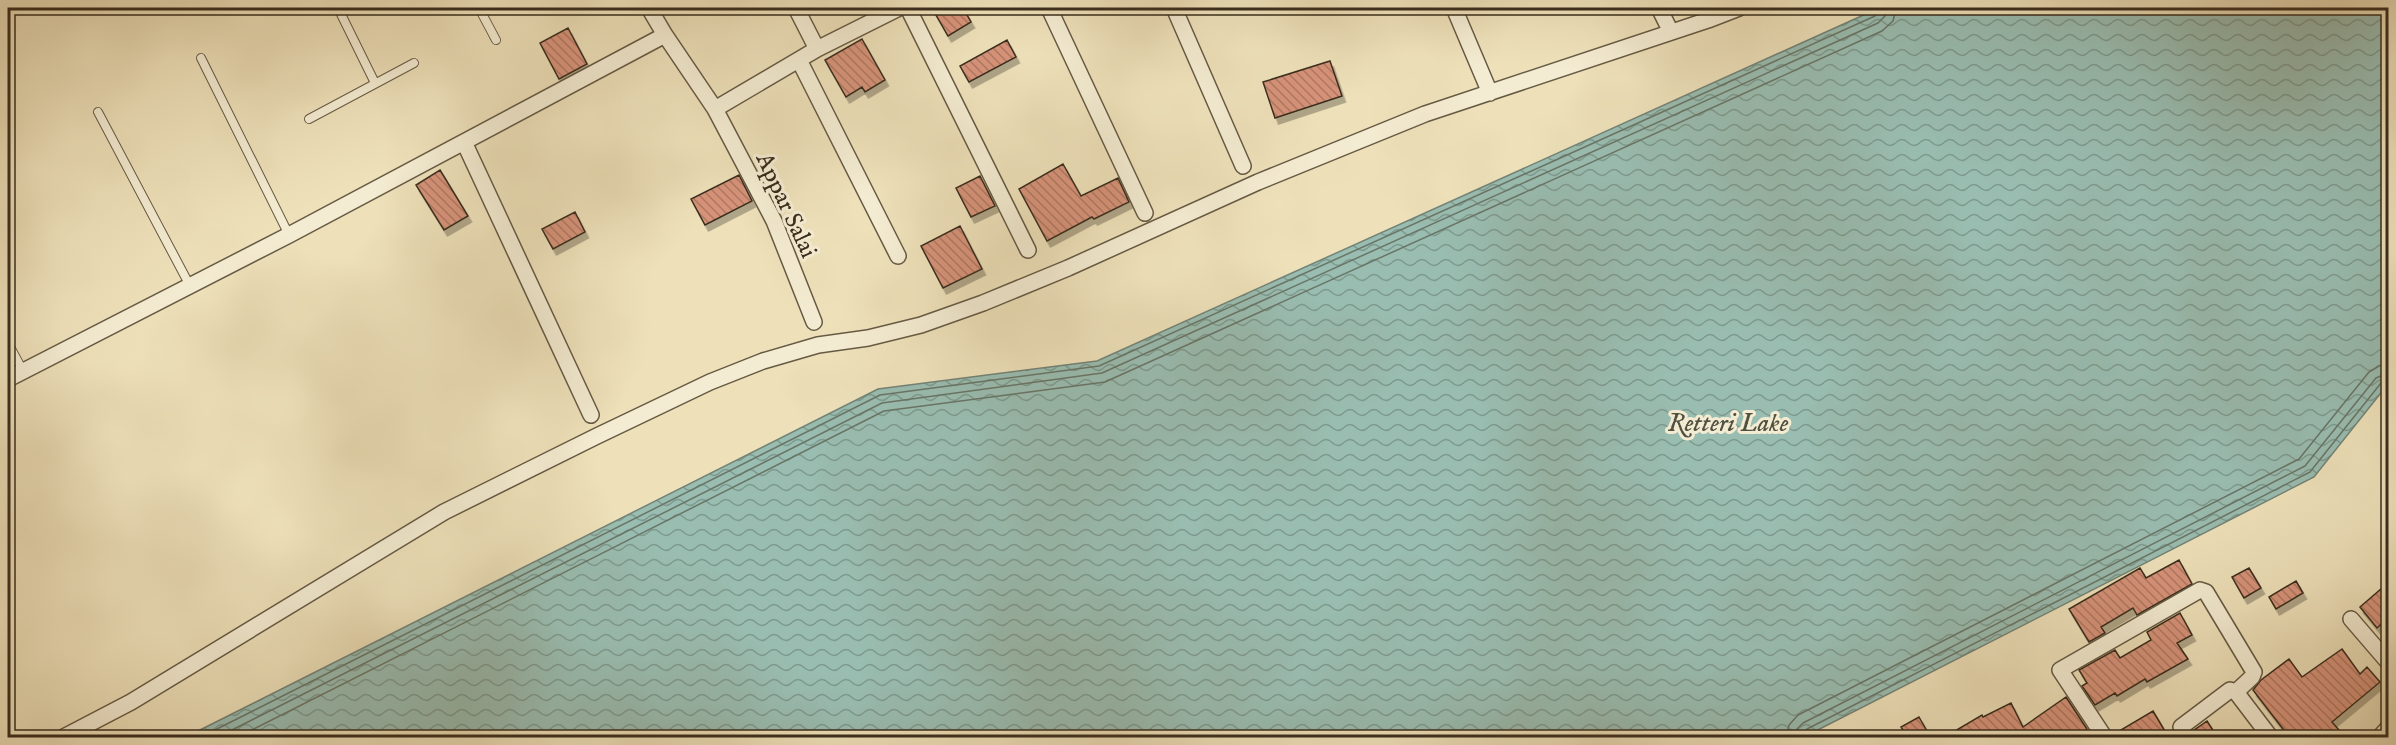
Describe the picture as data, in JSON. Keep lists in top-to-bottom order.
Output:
{
  "streets": {
    "street": ["Appar Salai"]
  },
  "water": ["Retteri Lake"]
}
